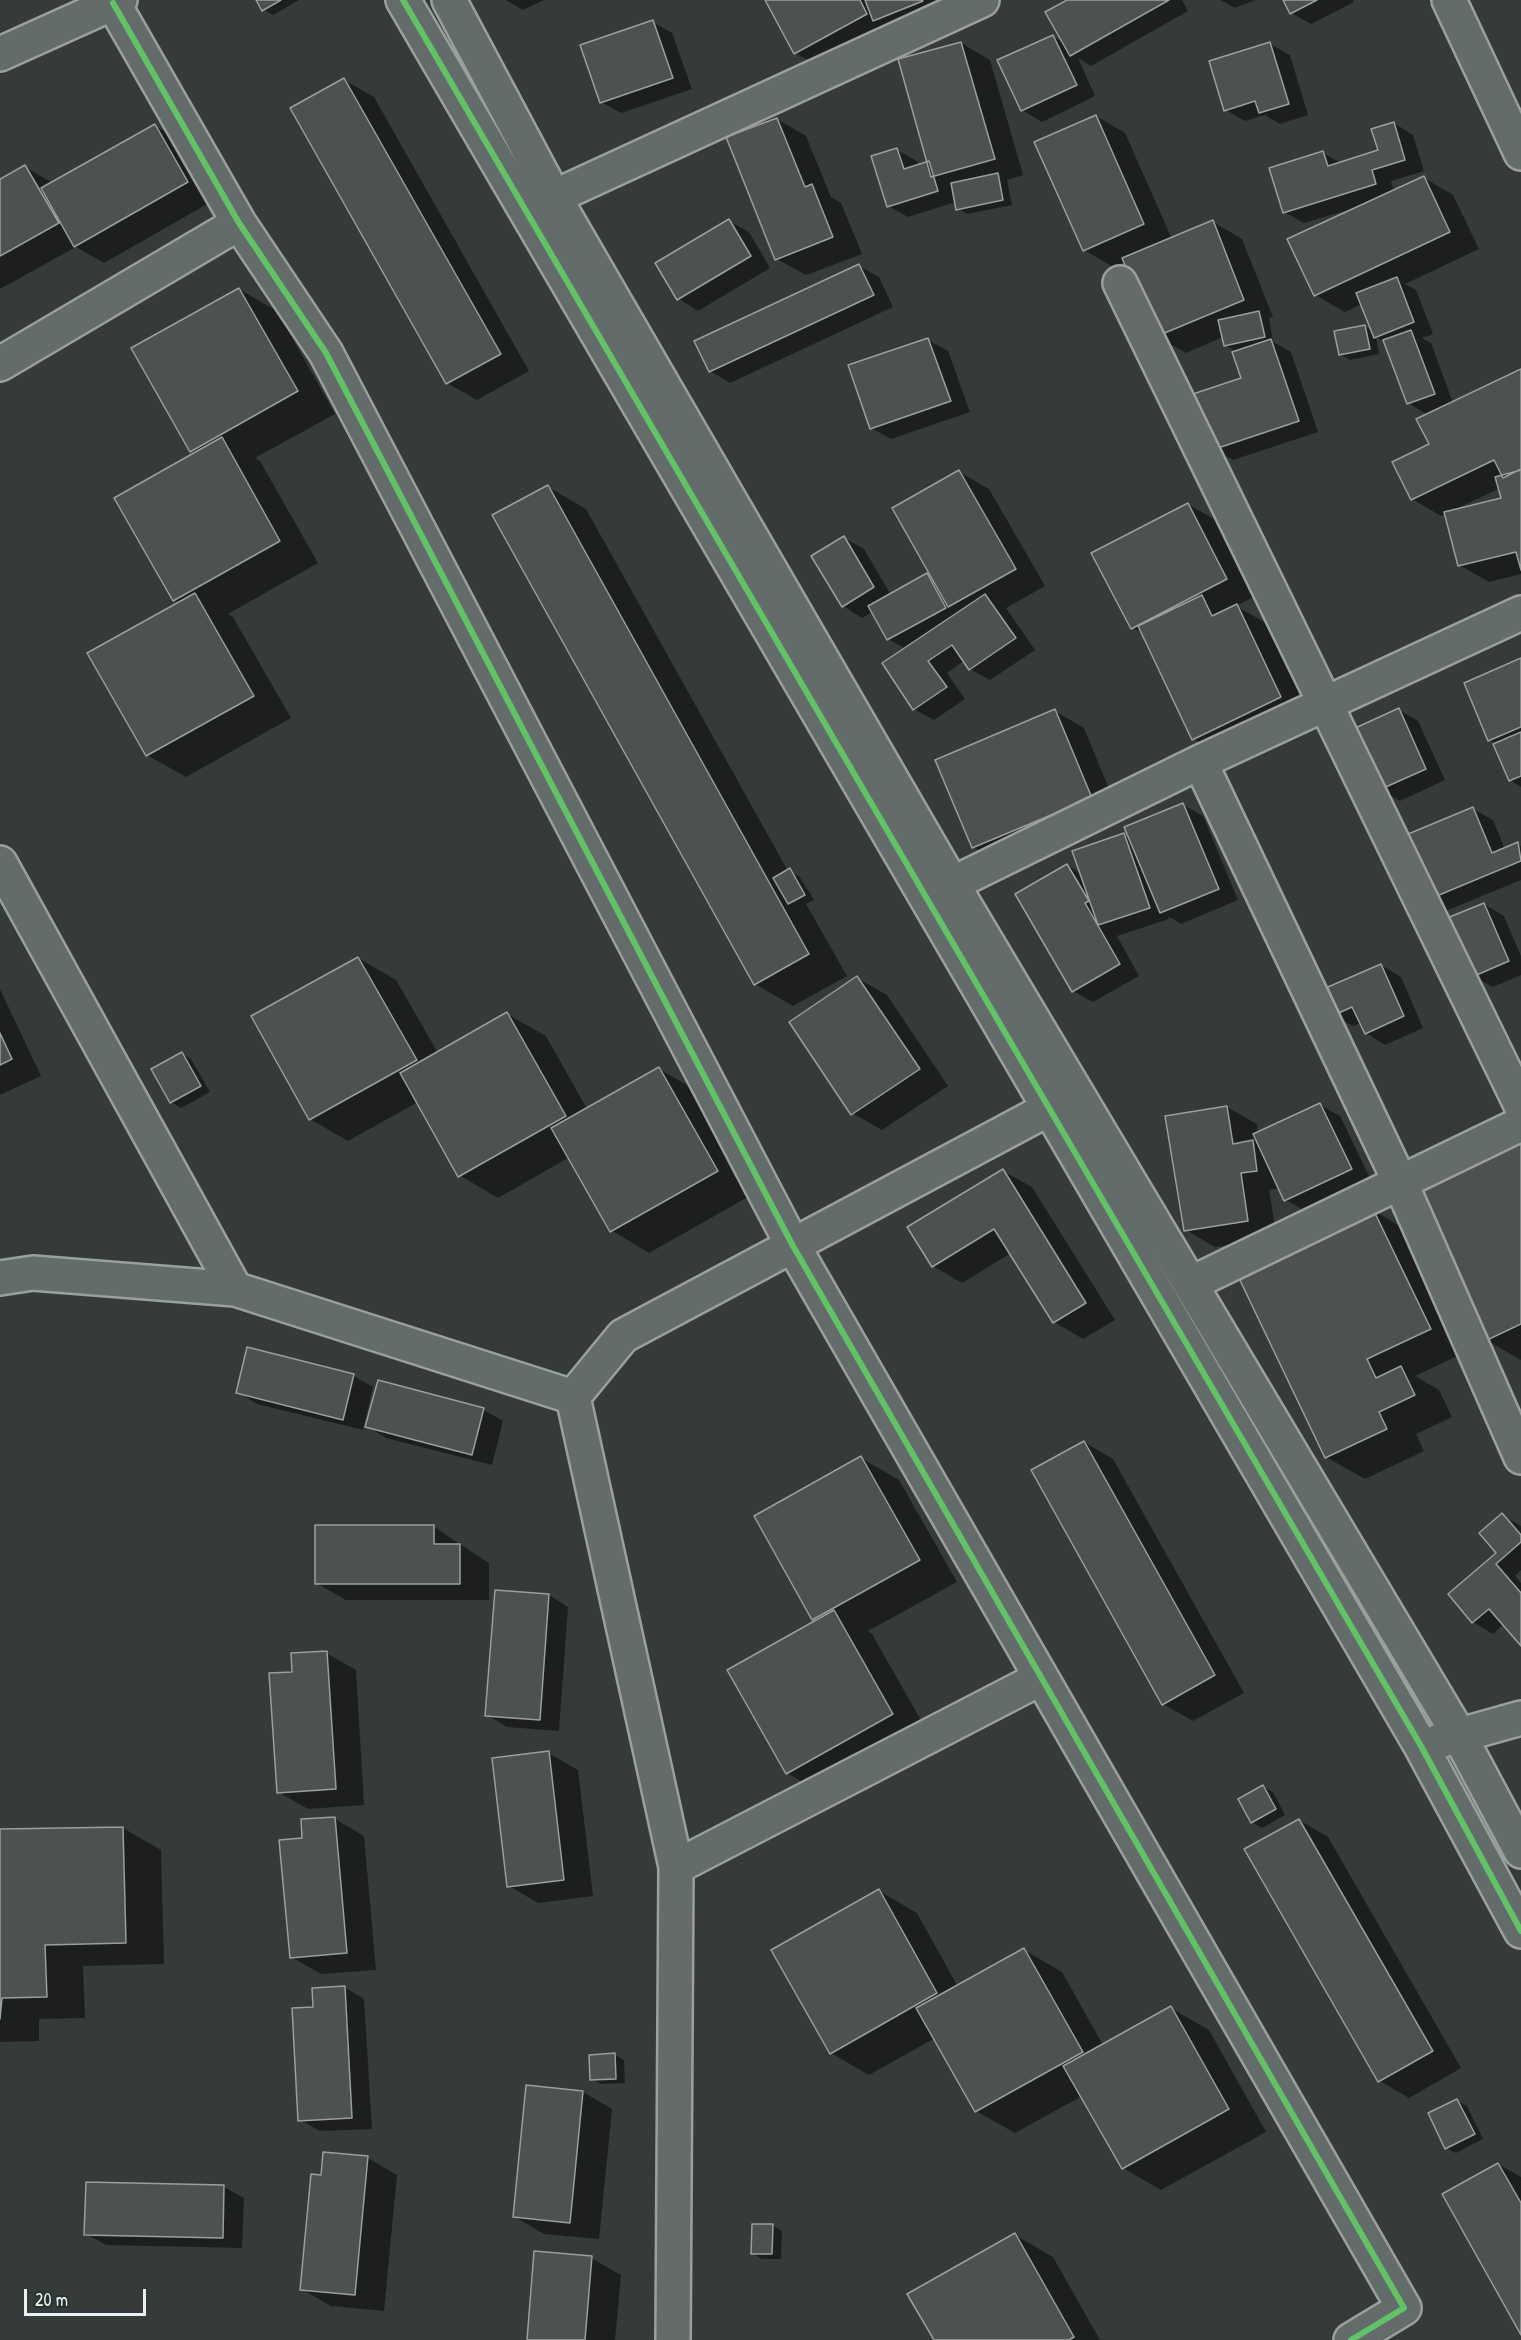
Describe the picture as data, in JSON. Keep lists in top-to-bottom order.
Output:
{
  "scale_bar": "20 m"
}
